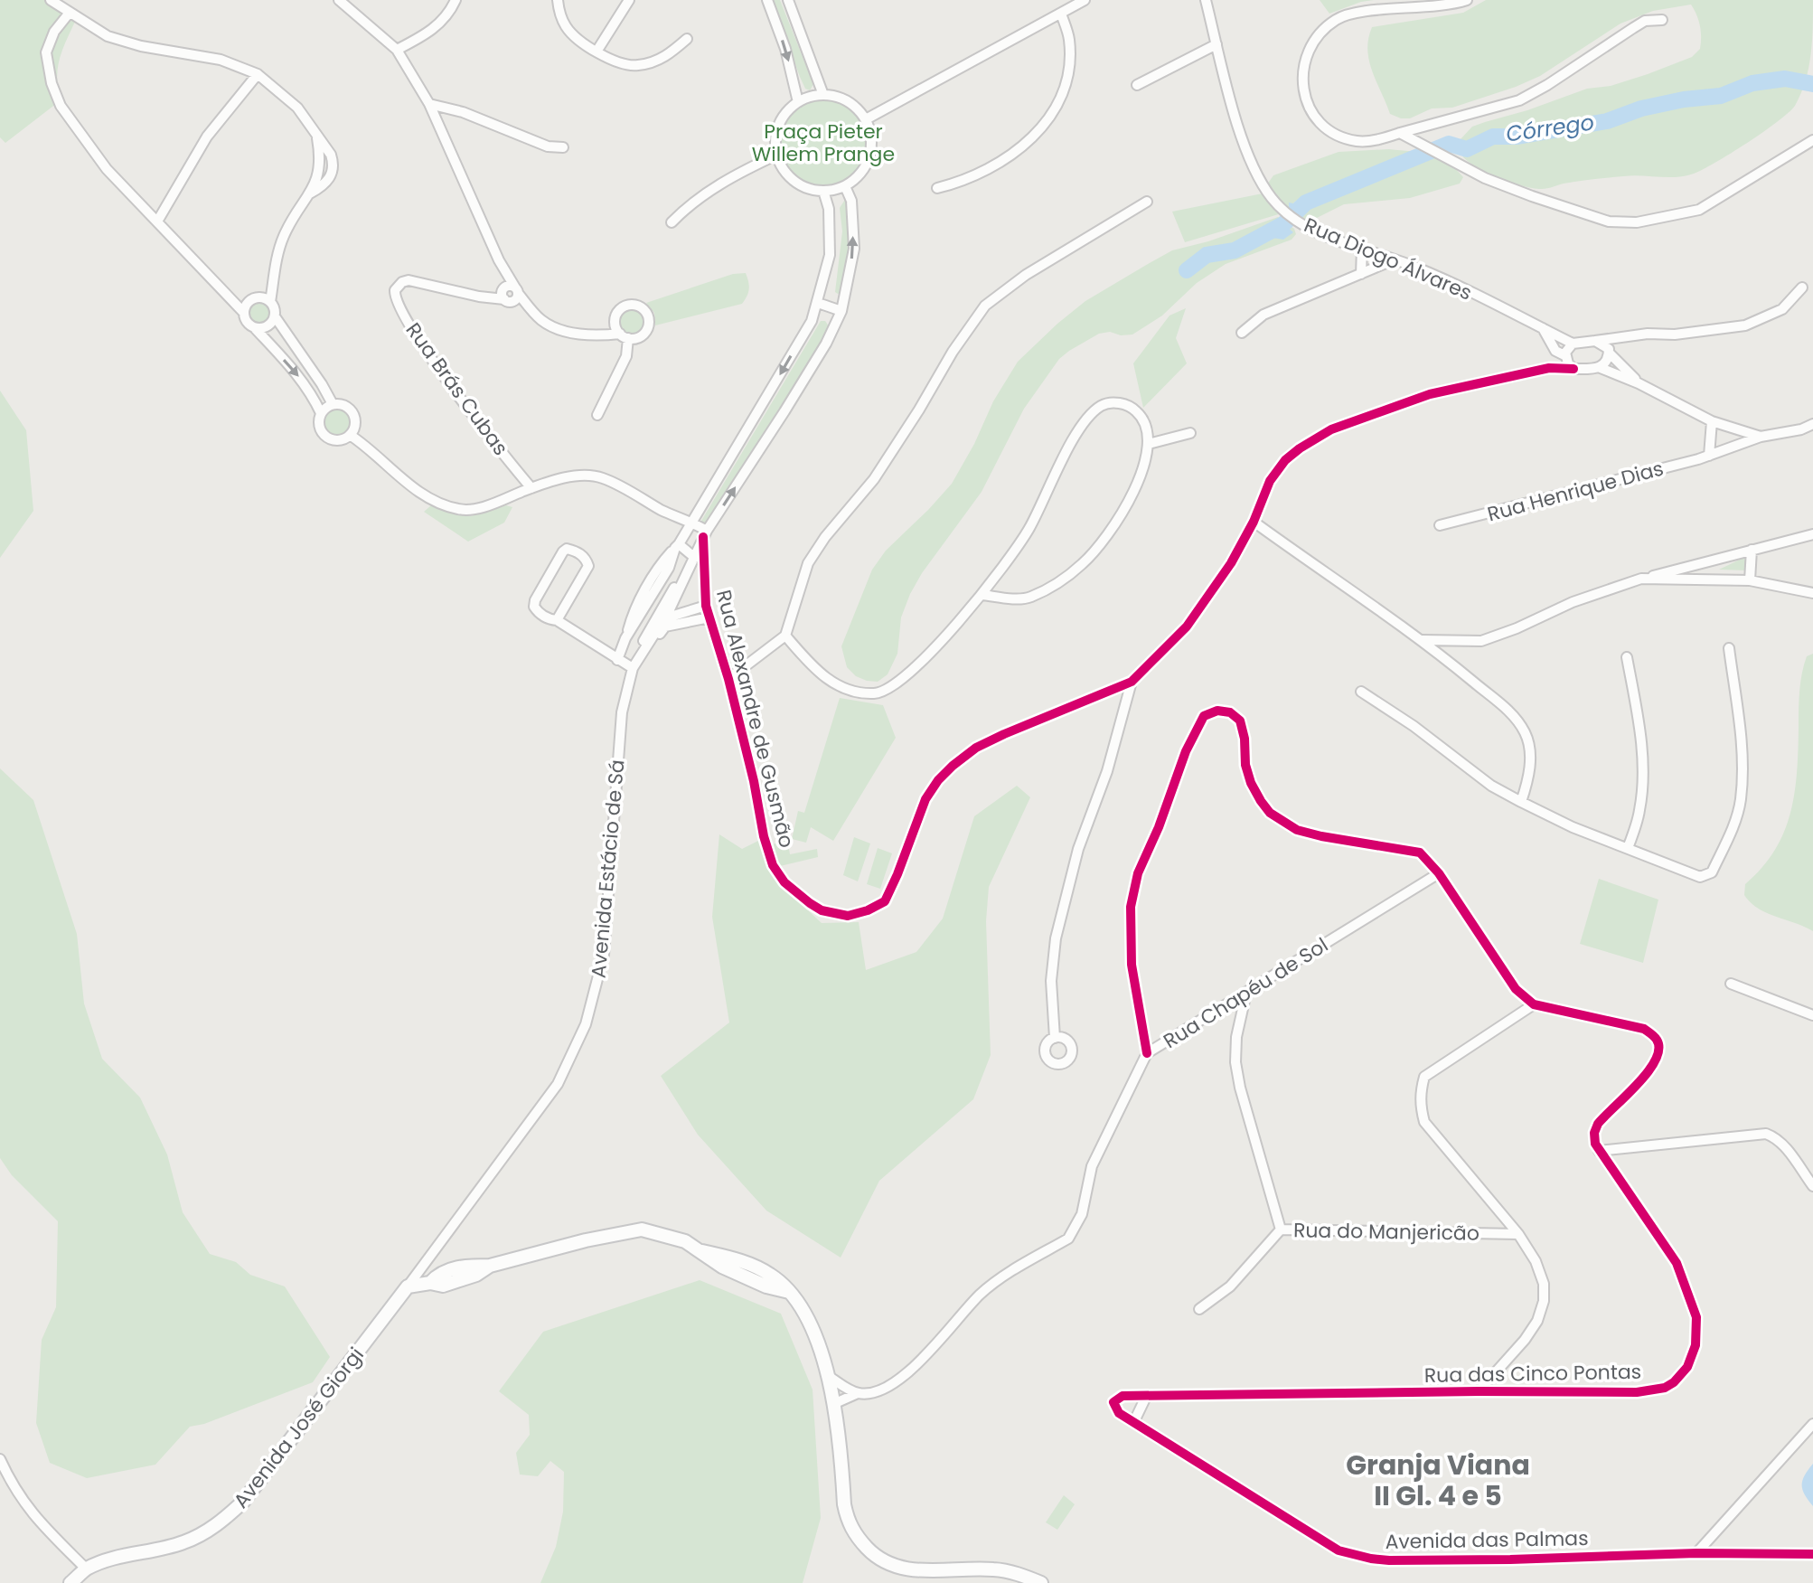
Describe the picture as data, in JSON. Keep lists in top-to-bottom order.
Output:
{
  "streets": {
    "street": [
      "Rua Diogo Álvares",
      "Rua Brás Cubas",
      "Rua Henrique Dias",
      "Rua Alexandre de Gusmão",
      "Avenida Estácio de Sá",
      "Rua Chapéu de Sol",
      "Rua do Manjericão",
      "Rua das Cinco Pontas",
      "Avenida José Giorgi",
      "Avenida das Palmas"
    ]
  },
  "crossings": [
    ["Rua Diogo Álvares", "Rua Alexandre de Gusmão"],
    ["Rua Alexandre de Gusmão", "Avenida Estácio de Sá"],
    ["Avenida Estácio de Sá", "Avenida José Giorgi"],
    ["Rua Chapéu de Sol", "Rua do Manjericão"],
    ["Rua das Cinco Pontas", "Avenida das Palmas"]
  ],
  "districts": ["Granja Viana II Gl. 4 e 5"],
  "water": ["Córrego"],
  "parks": ["Praça Pieter Willem Prange"]
}
